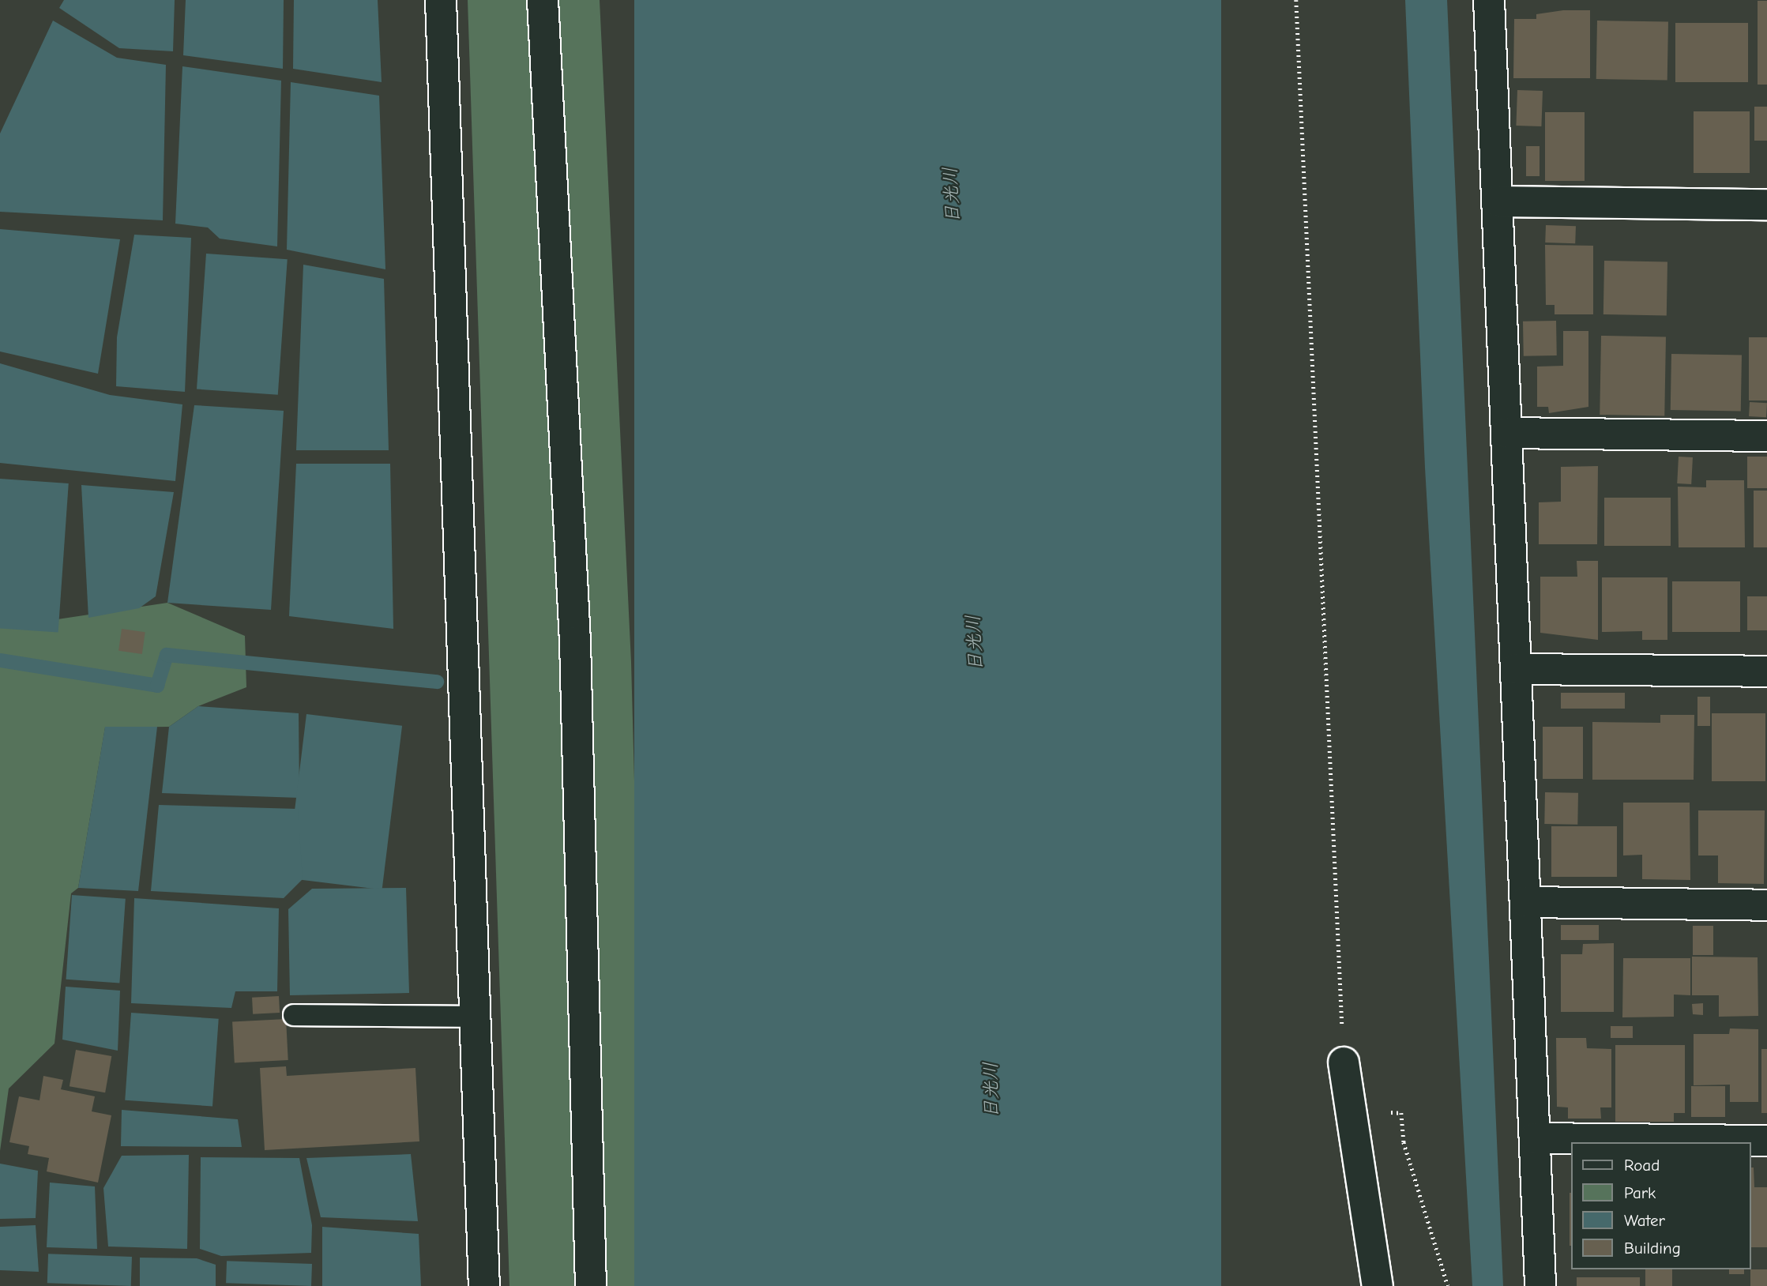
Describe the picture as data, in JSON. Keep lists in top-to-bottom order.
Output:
{
  "water": ["日光川"],
  "legend": [
    "Road",
    "Park",
    "Water",
    "Building"
  ]
}
